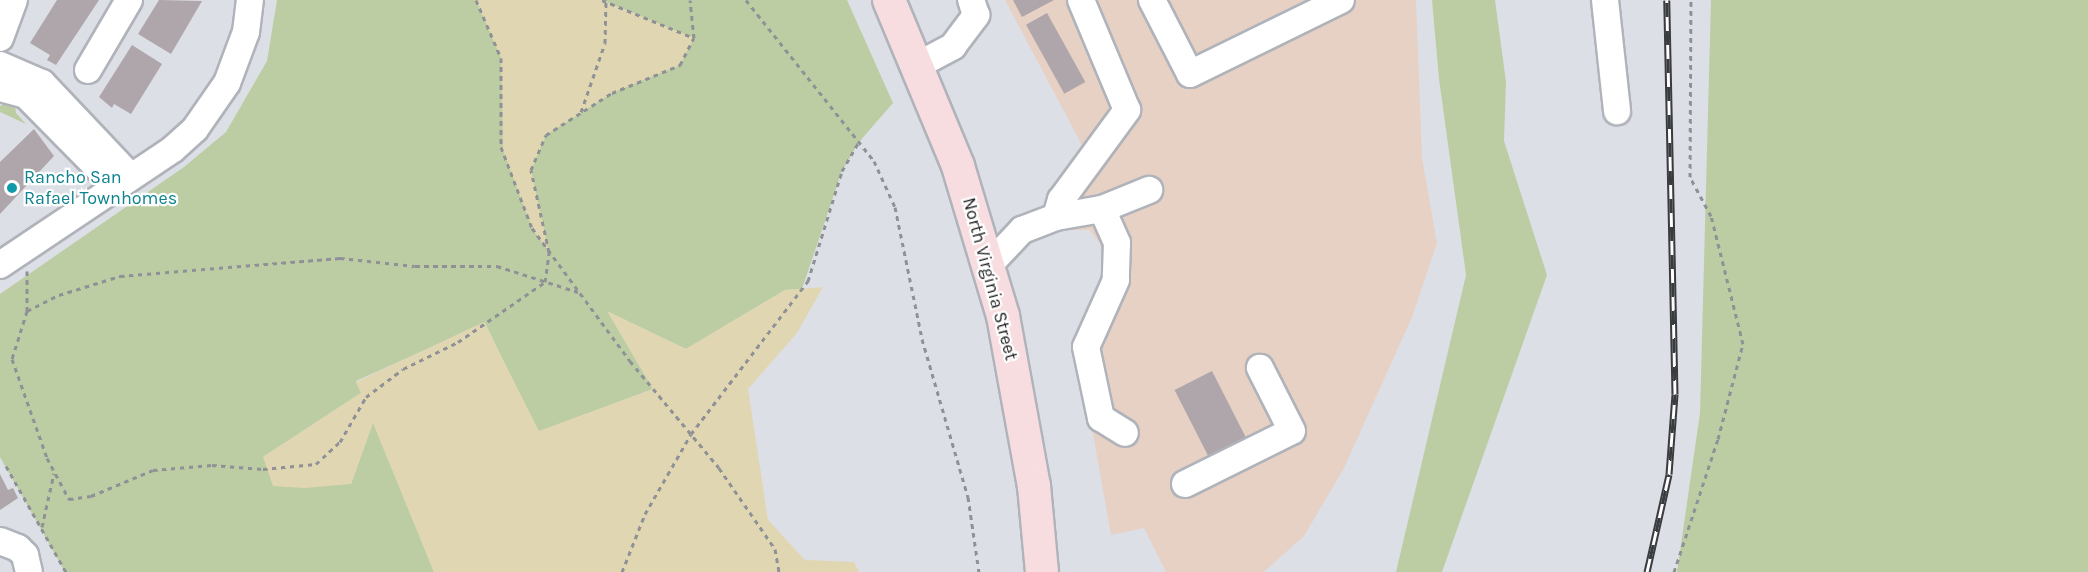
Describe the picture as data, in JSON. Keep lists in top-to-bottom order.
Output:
{
  "streets": {
    "main road": ["North Virginia Street"]
  },
  "places": ["Rancho San Rafael Townhomes"]
}
